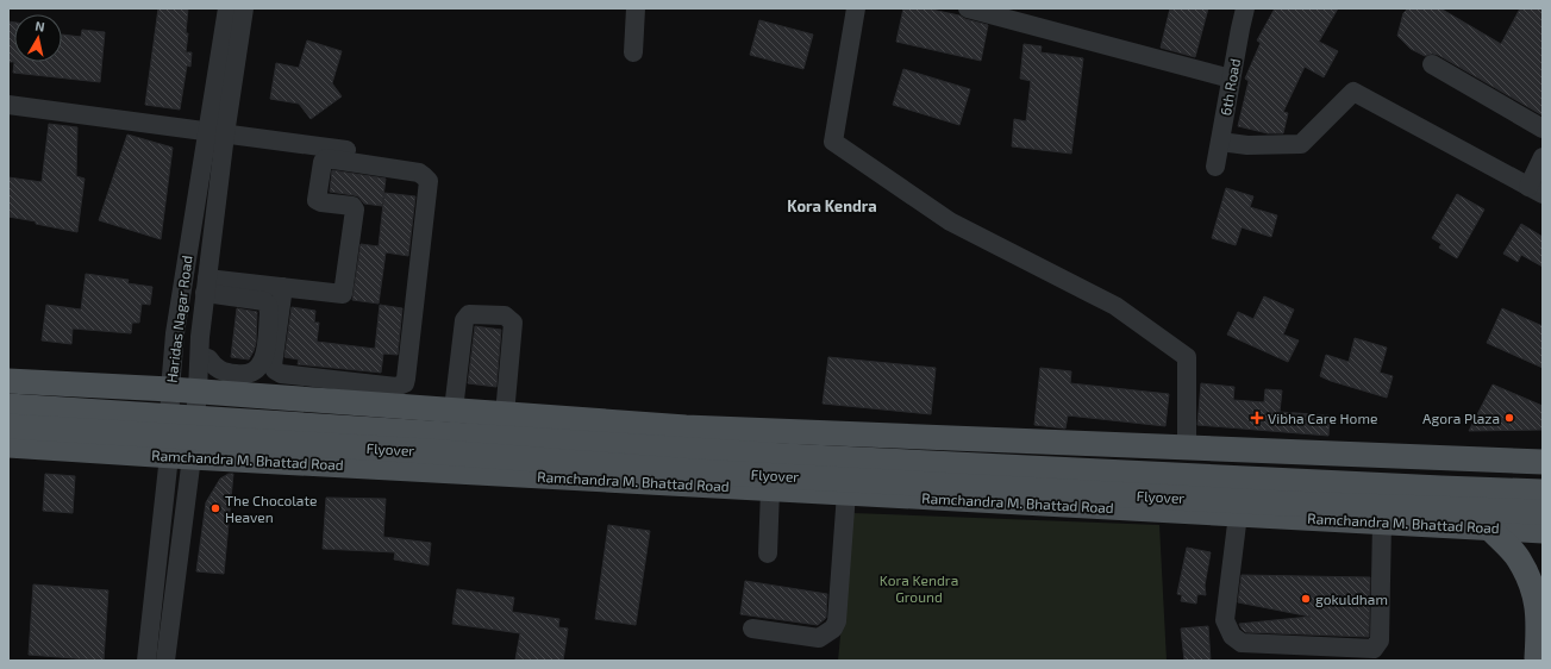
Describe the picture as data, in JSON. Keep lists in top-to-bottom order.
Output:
{
  "streets": {
    "main road": ["Flyover", "Ramchandra M. Bhattad Road"],
    "street": ["6th Road", "Haridas Nagar Road"]
  },
  "crossings": [
    ["Haridas Nagar Road", "Ramchandra M. Bhattad Road"]
  ],
  "districts": ["Kora Kendra"],
  "parks": ["Kora Kendra Ground"],
  "places": {
    "health": ["Vibha Care Home"],
    "other": ["Agora Plaza", "The Chocolate Heaven", "gokuldham"]
  },
  "north": "top"
}
